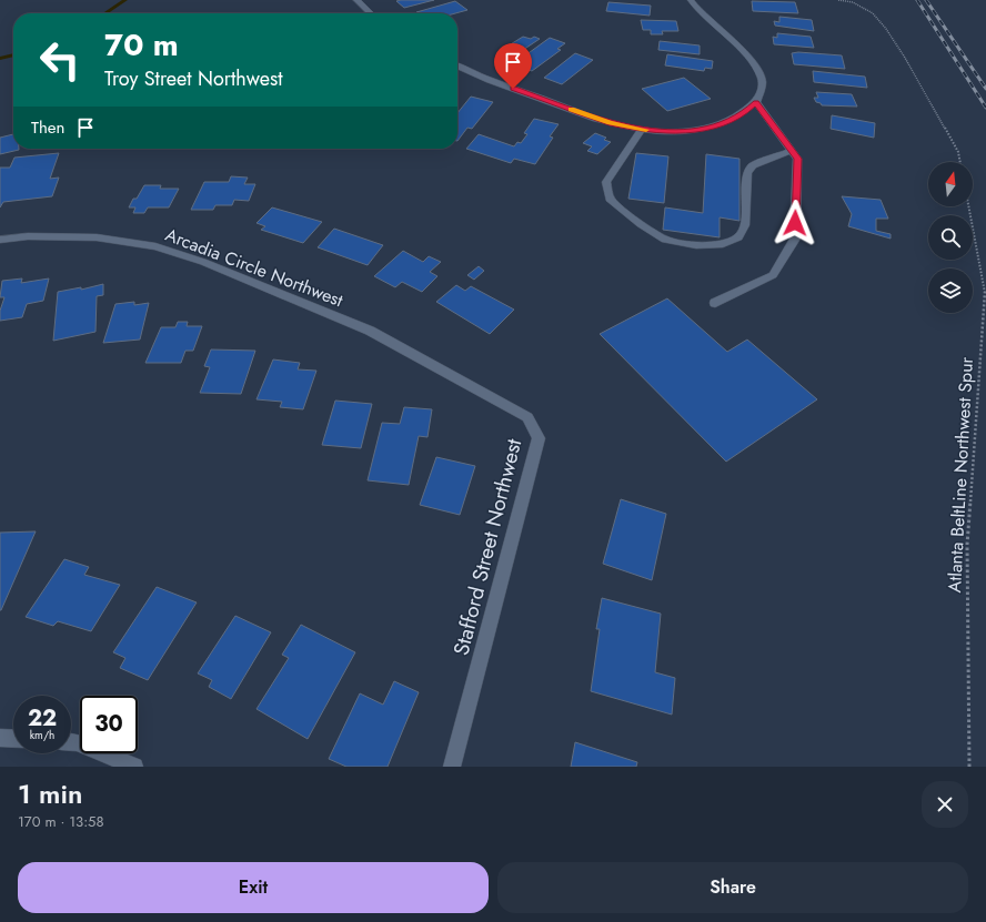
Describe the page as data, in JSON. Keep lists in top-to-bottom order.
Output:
{
  "streets": {
    "street": ["Arcadia Circle Northwest", "Stafford Street Northwest"],
    "path": ["Atlanta BeltLine Northwest Spur"]
  },
  "crossings": [
    ["Arcadia Circle Northwest", "Stafford Street Northwest"]
  ],
  "north": "top",
  "page": {
    "turn": ["70 m", "Troy Street Northwest"],
    "then": "Then",
    "speed": "22 km/h",
    "limit": "30",
    "heading": ["1 min", "170 m · 13:58"],
    "buttons": ["Exit", "Share"]
  }
}
